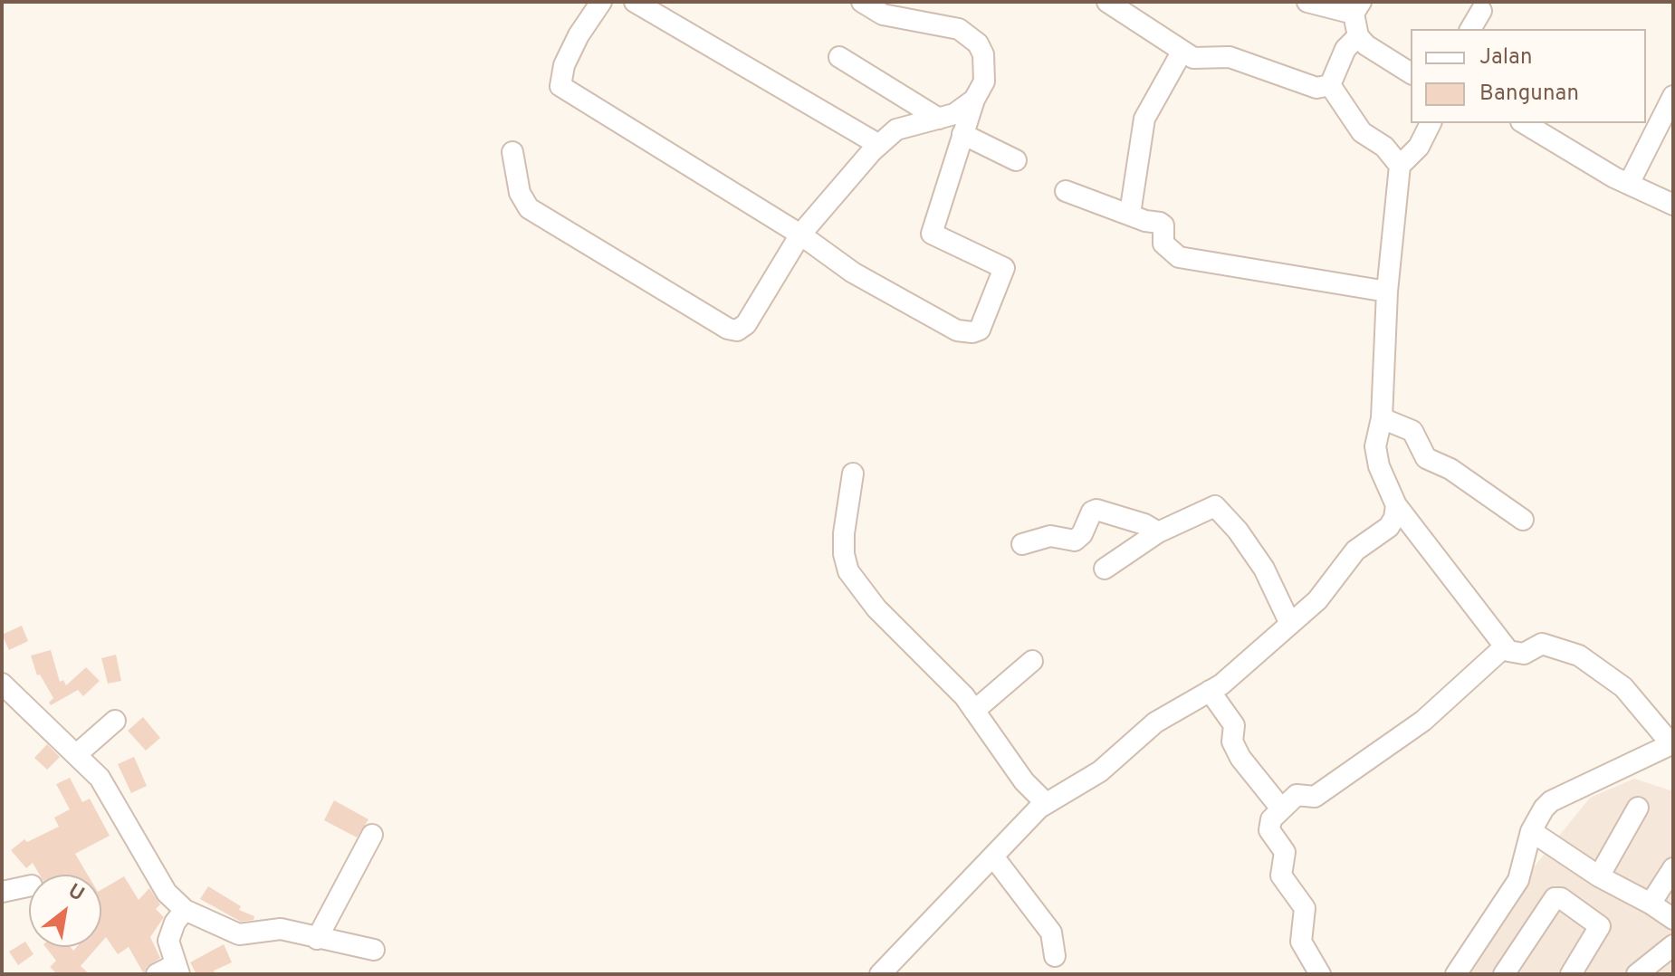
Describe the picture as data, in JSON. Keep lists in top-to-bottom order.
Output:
{
  "legend": ["Jalan", "Bangunan"],
  "north": "top right"
}
